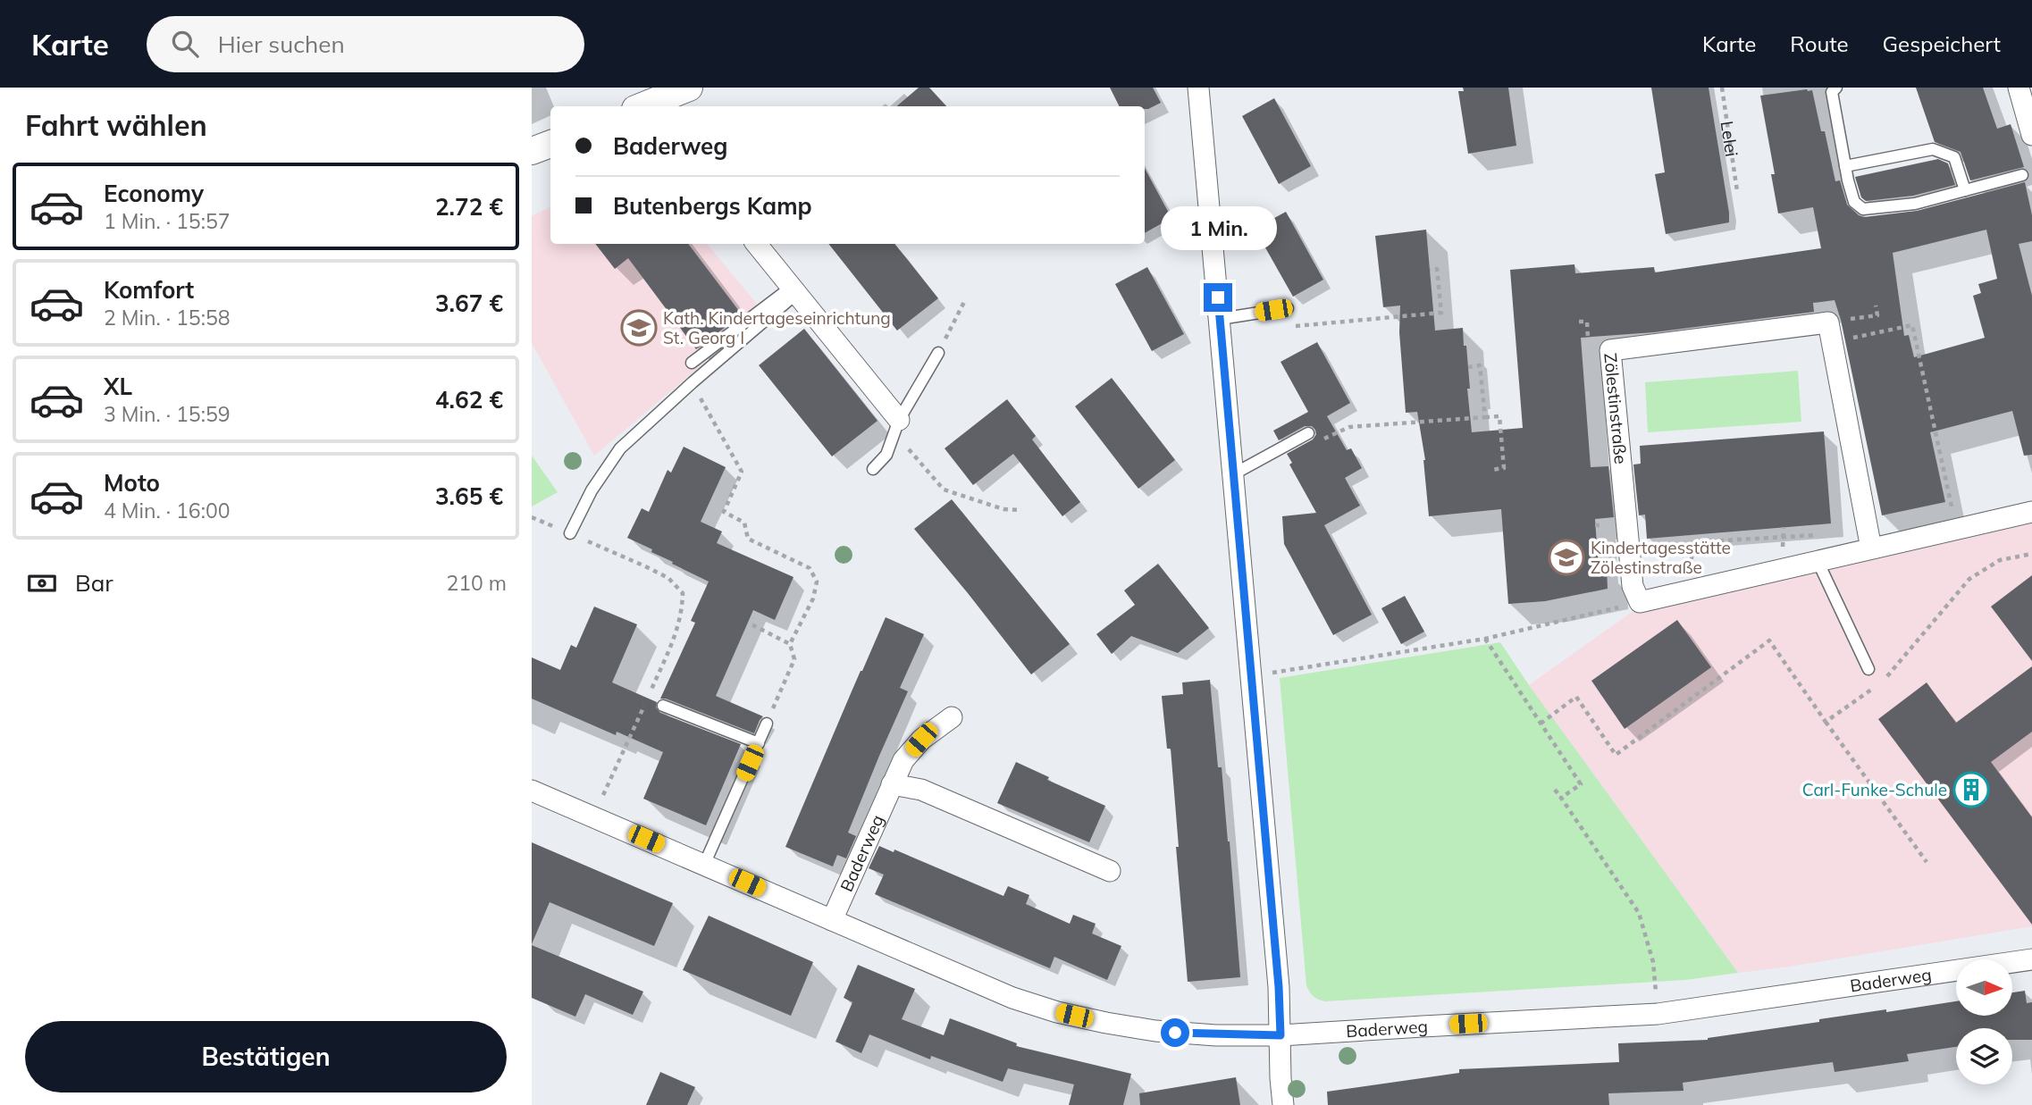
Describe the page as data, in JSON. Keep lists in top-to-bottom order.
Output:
{
  "streets": {
    "street": ["Zölestinstraße", "Baderweg"],
    "path": ["Lelei"]
  },
  "places": {
    "school or university": ["Kath. Kindertageseinrichtung St. Georg I", "Kindertagesstätte Zölestinstraße"],
    "building": ["Carl-Funke-Schule"]
  },
  "north": "right",
  "page": {
    "header": "Karte",
    "search": "Hier suchen",
    "nav": ["Karte", "Route", "Gespeichert"],
    "heading": "Fahrt wählen",
    "banner": ["Baderweg", "Butenbergs Kamp"],
    "list": [
      {
        "name": "Economy",
        "note": "1 Min. · 15:57",
        "value": "2.72 €"
      },
      {
        "name": "Komfort",
        "note": "2 Min. · 15:58",
        "value": "3.67 €"
      },
      {
        "name": "XL",
        "note": "3 Min. · 15:59",
        "value": "4.62 €"
      },
      {
        "name": "Moto",
        "note": "4 Min. · 16:00",
        "value": "3.65 €"
      }
    ],
    "bubble": "1 Min.",
    "pay": ["Bar", "210 m"],
    "buttons": "Bestätigen"
  }
}
